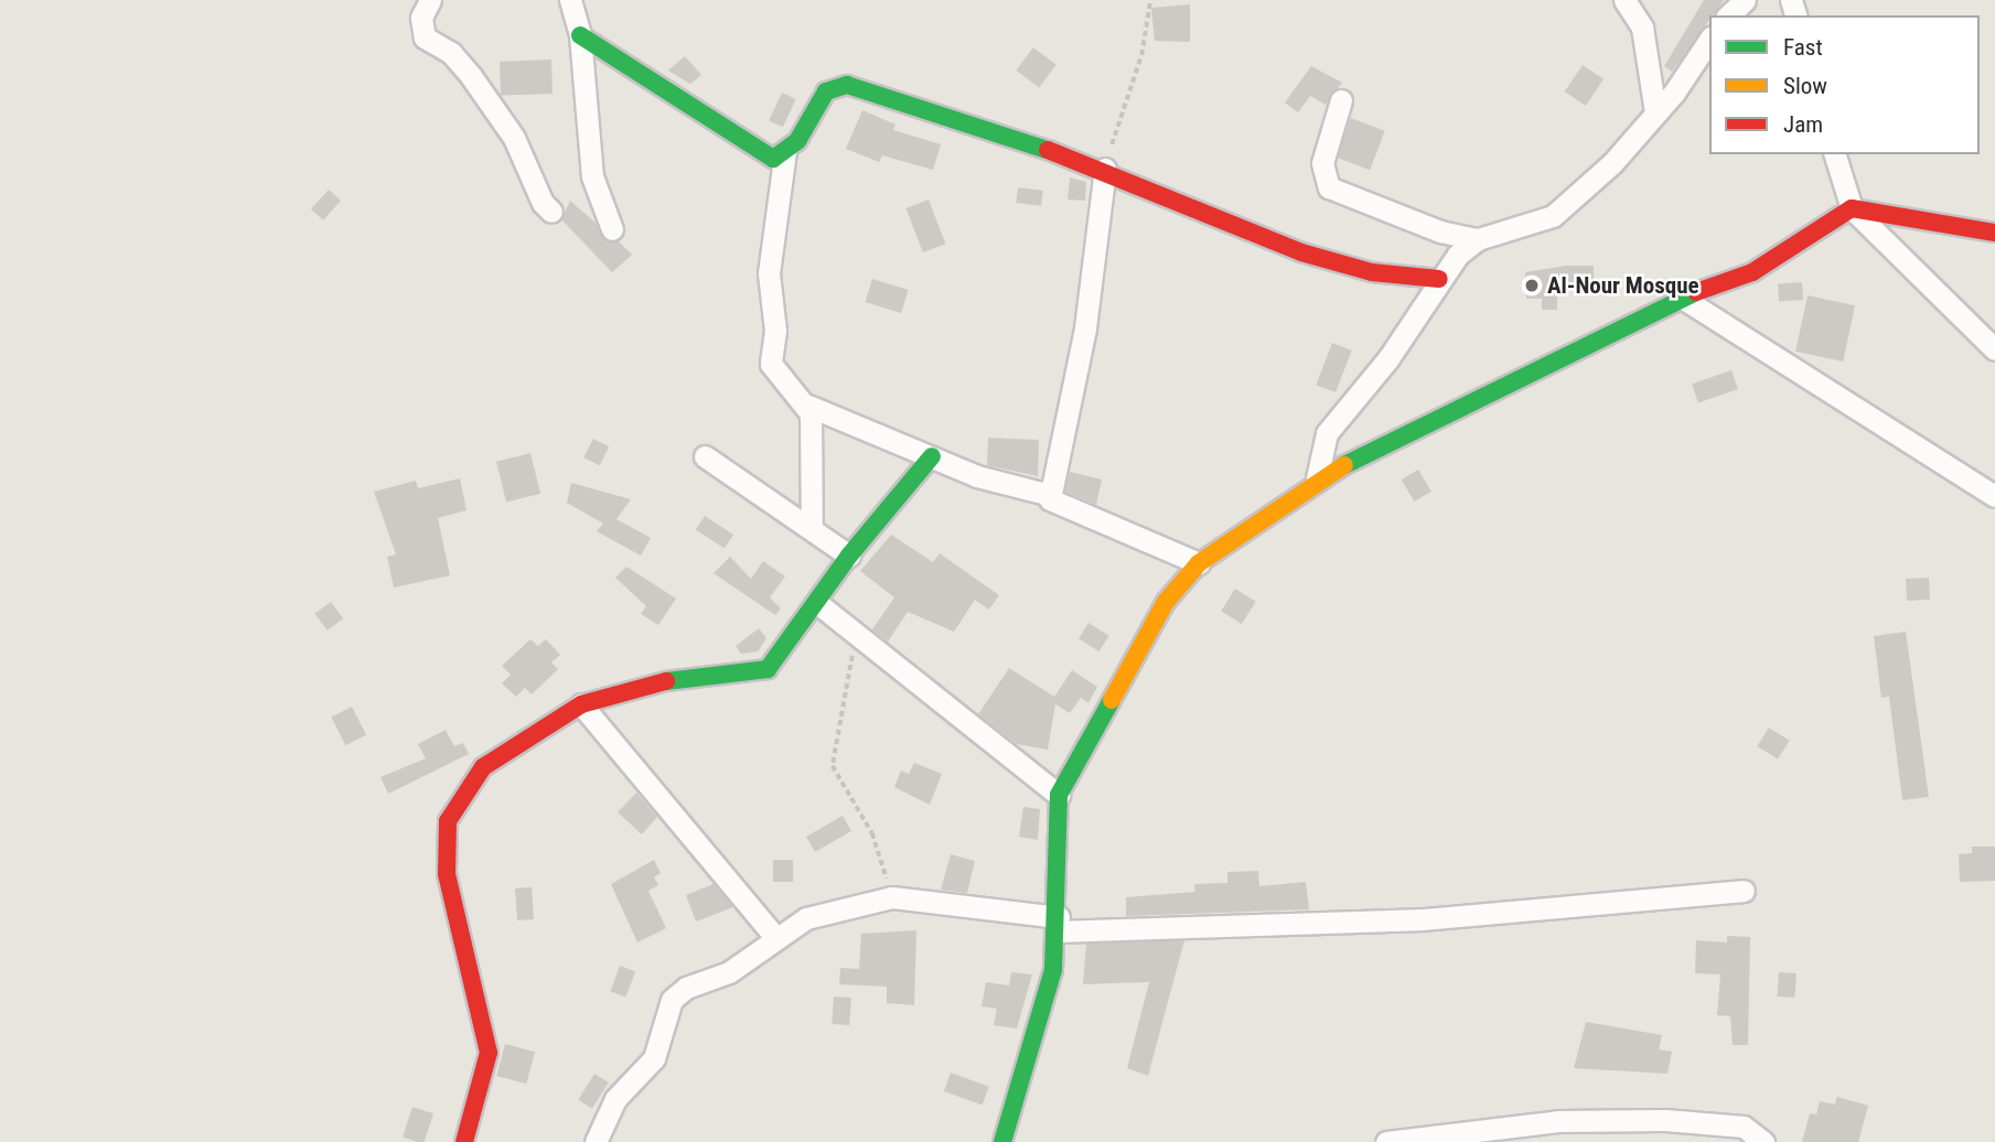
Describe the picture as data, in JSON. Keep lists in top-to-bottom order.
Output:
{
  "places": ["Al-Nour Mosque"],
  "legend": ["Fast", "Slow", "Jam"]
}
